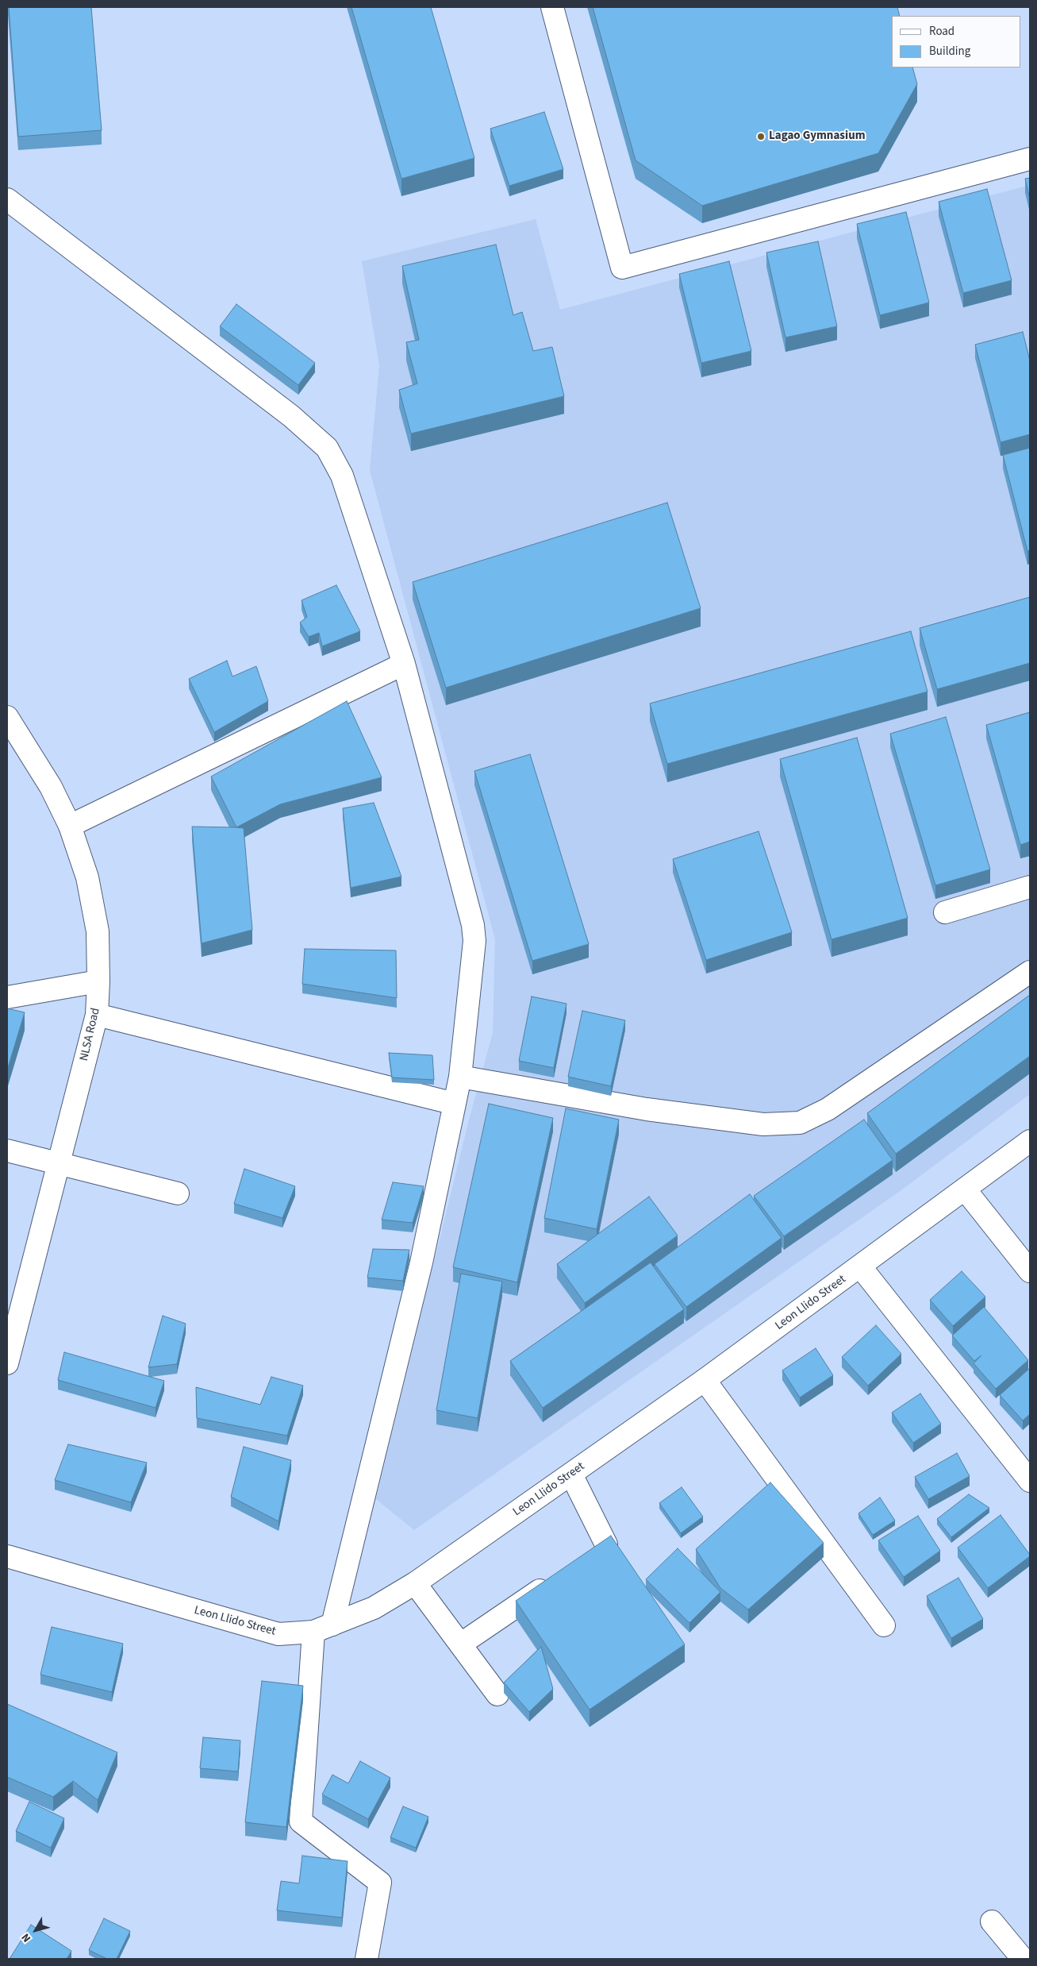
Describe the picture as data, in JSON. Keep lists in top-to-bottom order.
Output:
{
  "streets": {
    "street": ["NLSA Road", "Leon Llido Street"]
  },
  "places": ["Lagao Gymnasium"],
  "legend": ["Road", "Building"],
  "north": "bottom left"
}
